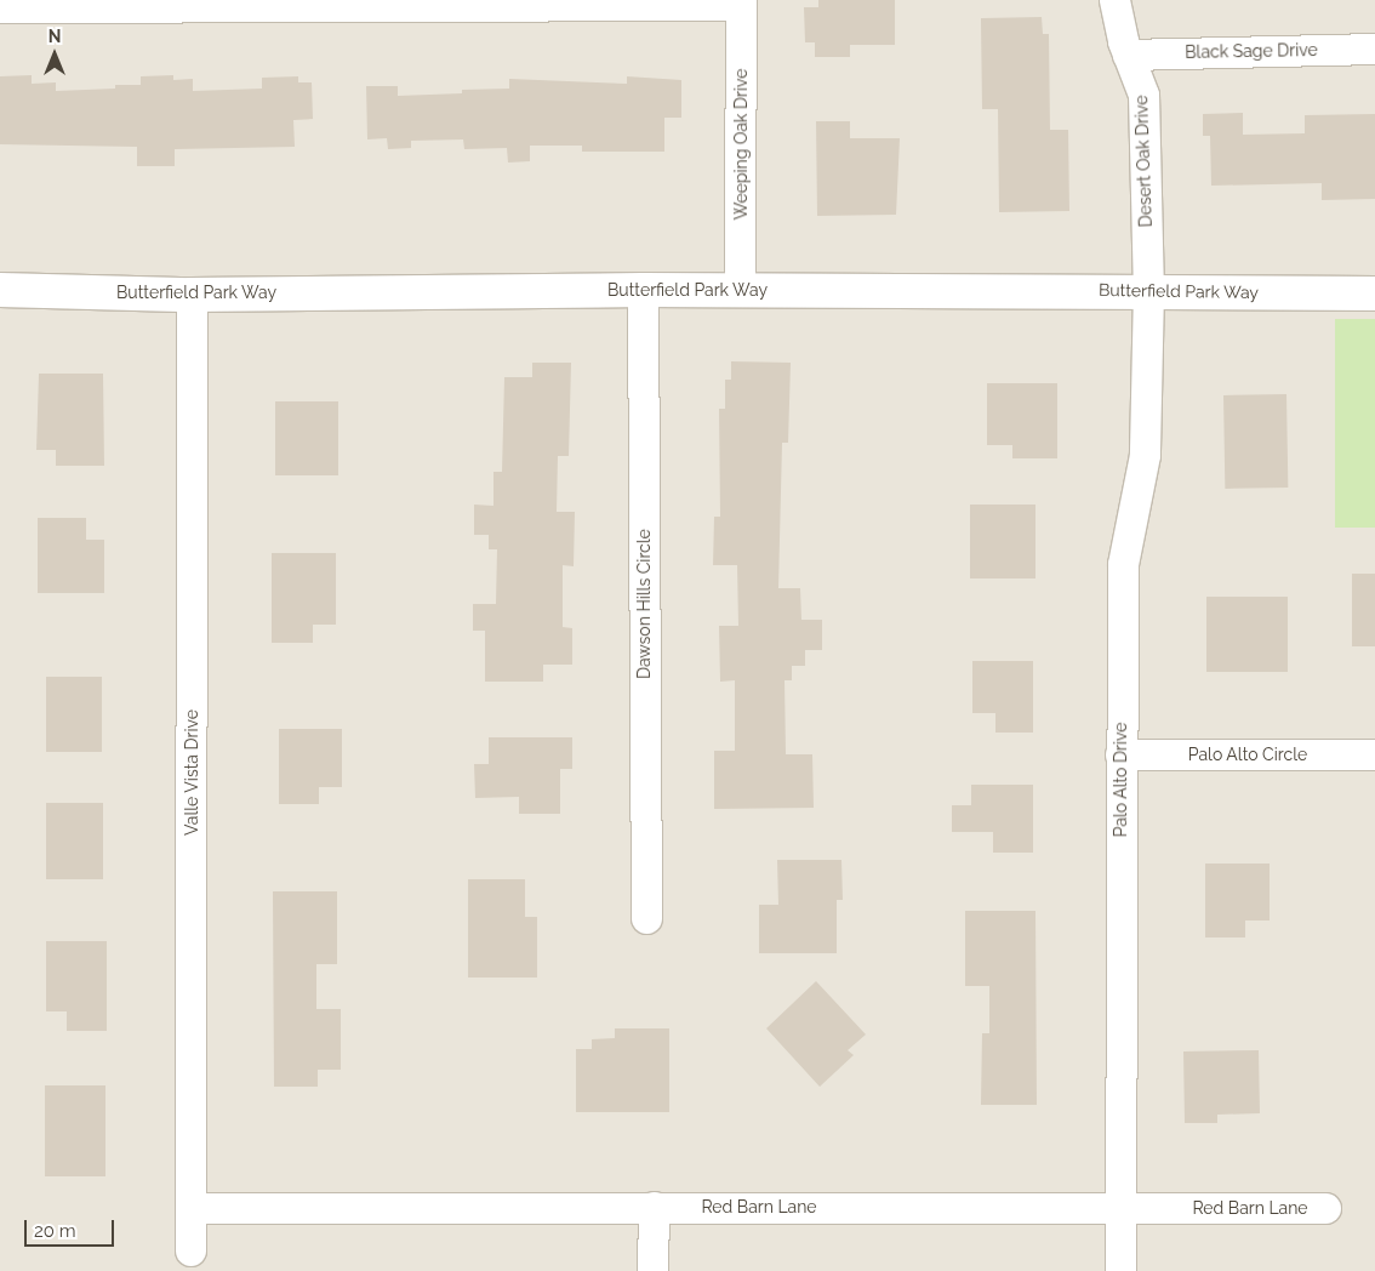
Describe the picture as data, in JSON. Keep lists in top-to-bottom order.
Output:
{
  "streets": {
    "street": [
      "Black Sage Drive",
      "Weeping Oak Drive",
      "Desert Oak Drive",
      "Butterfield Park Way",
      "Dawson Hills Circle",
      "Palo Alto Circle",
      "Valle Vista Drive",
      "Palo Alto Drive",
      "Red Barn Lane"
    ]
  },
  "crossings": [
    ["Black Sage Drive", "Desert Oak Drive"],
    ["Weeping Oak Drive", "Butterfield Park Way"],
    ["Desert Oak Drive", "Butterfield Park Way"],
    ["Desert Oak Drive", "Palo Alto Drive"],
    ["Butterfield Park Way", "Dawson Hills Circle"],
    ["Butterfield Park Way", "Valle Vista Drive"],
    ["Butterfield Park Way", "Palo Alto Drive"],
    ["Palo Alto Circle", "Palo Alto Drive"],
    ["Valle Vista Drive", "Red Barn Lane"],
    ["Palo Alto Drive", "Red Barn Lane"]
  ],
  "scale_bar": "20 m",
  "north": "top"
}
